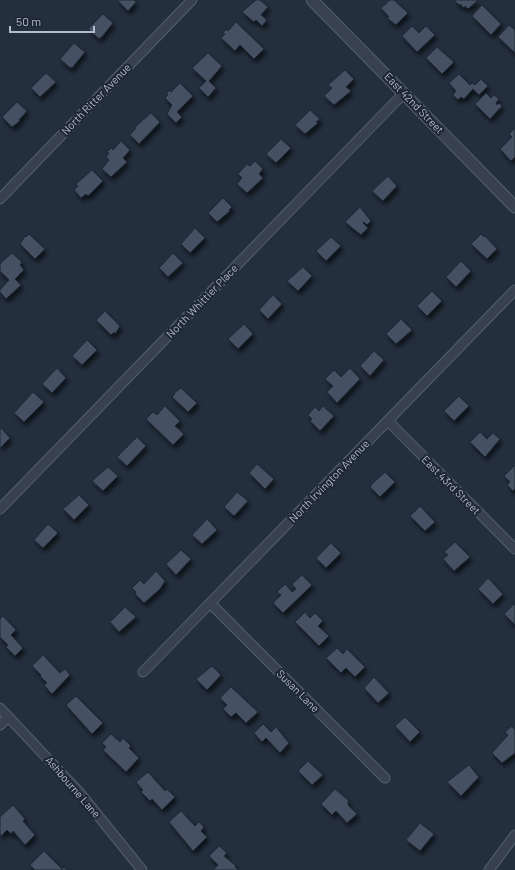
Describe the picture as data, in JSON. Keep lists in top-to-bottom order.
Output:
{
  "streets": {
    "street": [
      "North Ritter Avenue",
      "East 42nd Street",
      "North Whittier Place",
      "North Irvington Avenue",
      "East 43rd Street",
      "Susan Lane",
      "Ashbourne Lane"
    ]
  },
  "crossings": [
    ["East 42nd Street", "North Whittier Place"],
    ["North Irvington Avenue", "East 43rd Street"],
    ["North Irvington Avenue", "Susan Lane"]
  ],
  "scale_bar": "50 m"
}
